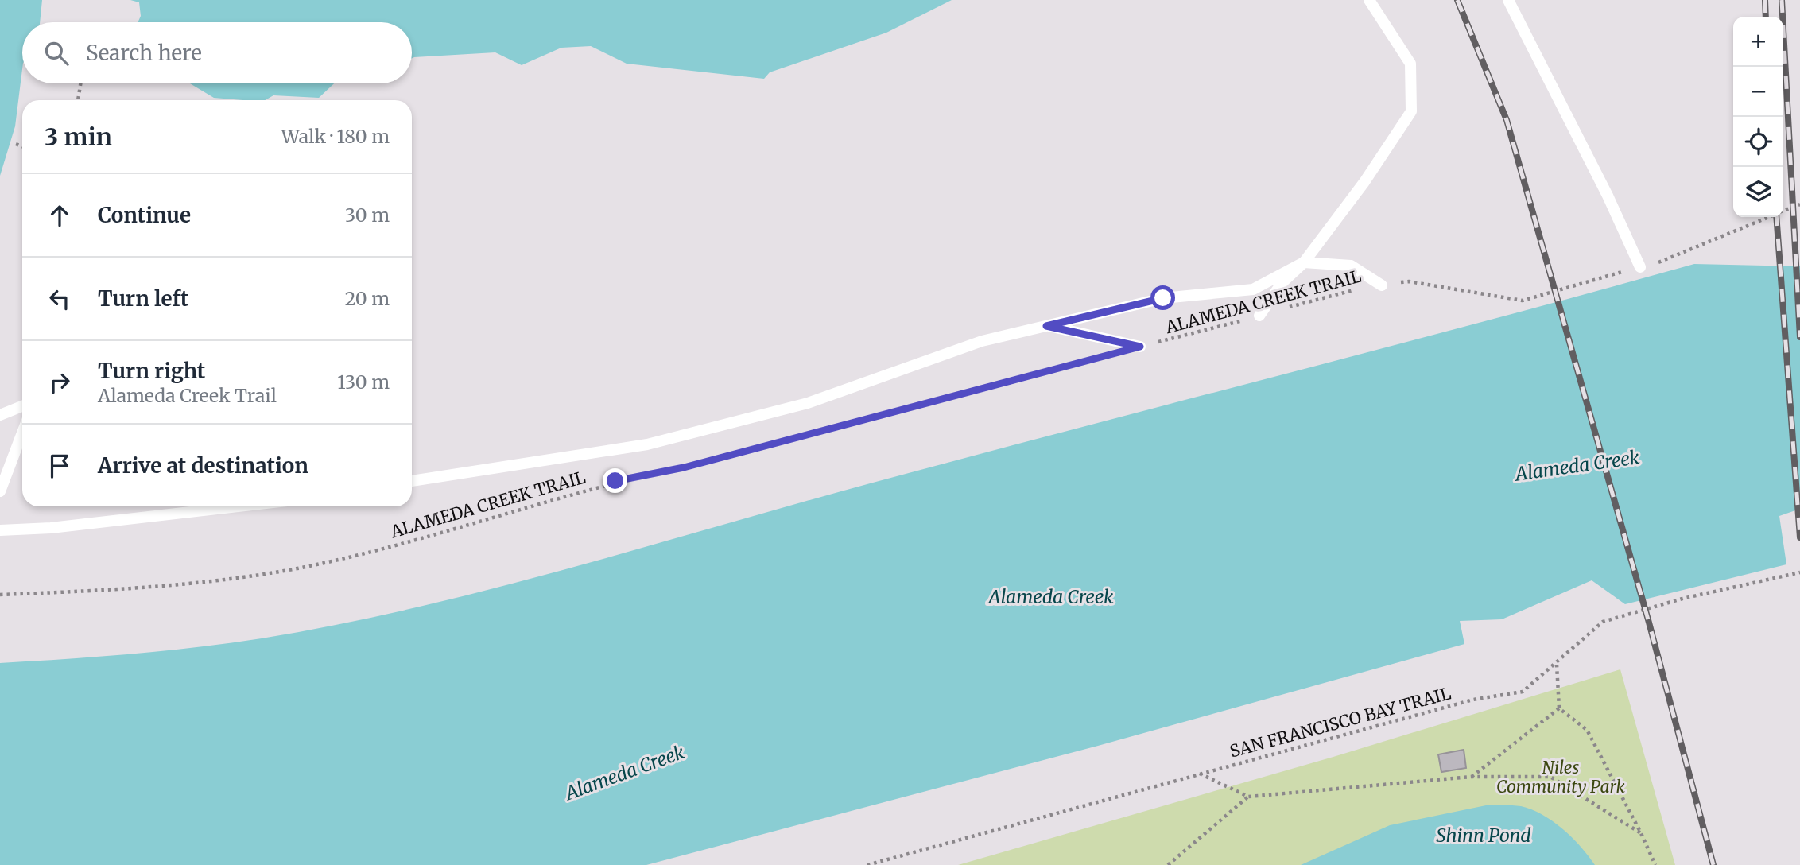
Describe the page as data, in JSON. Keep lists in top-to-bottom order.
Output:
{
  "streets": {
    "path": ["ALAMEDA CREEK TRAIL", "SAN FRANCISCO BAY TRAIL"]
  },
  "water": ["Alameda Creek", "Shinn Pond"],
  "parks": ["Niles Community Park"],
  "page": {
    "map_buttons": ["+", "−"],
    "search": "Search here",
    "heading": ["3 min", "Walk · 180 m"],
    "list": [
      ["Continue", "30 m"],
      ["Turn left", "20 m"],
      ["Turn right", "Alameda Creek Trail", "130 m"],
      "Arrive at destination"
    ]
  }
}
